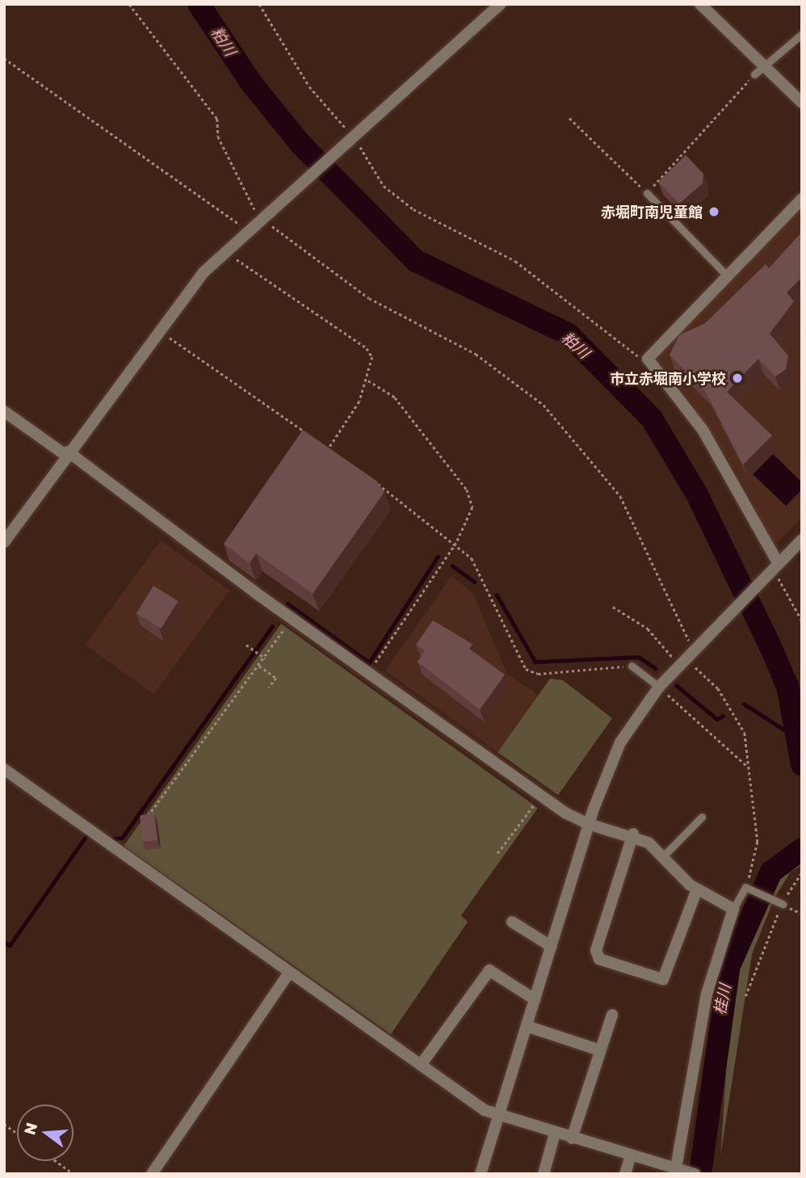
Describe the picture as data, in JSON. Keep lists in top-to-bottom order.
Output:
{
  "water": ["粕川", "桂川"],
  "places": ["赤堀町南児童館", "市立赤堀南小学校"],
  "north": "left"
}
